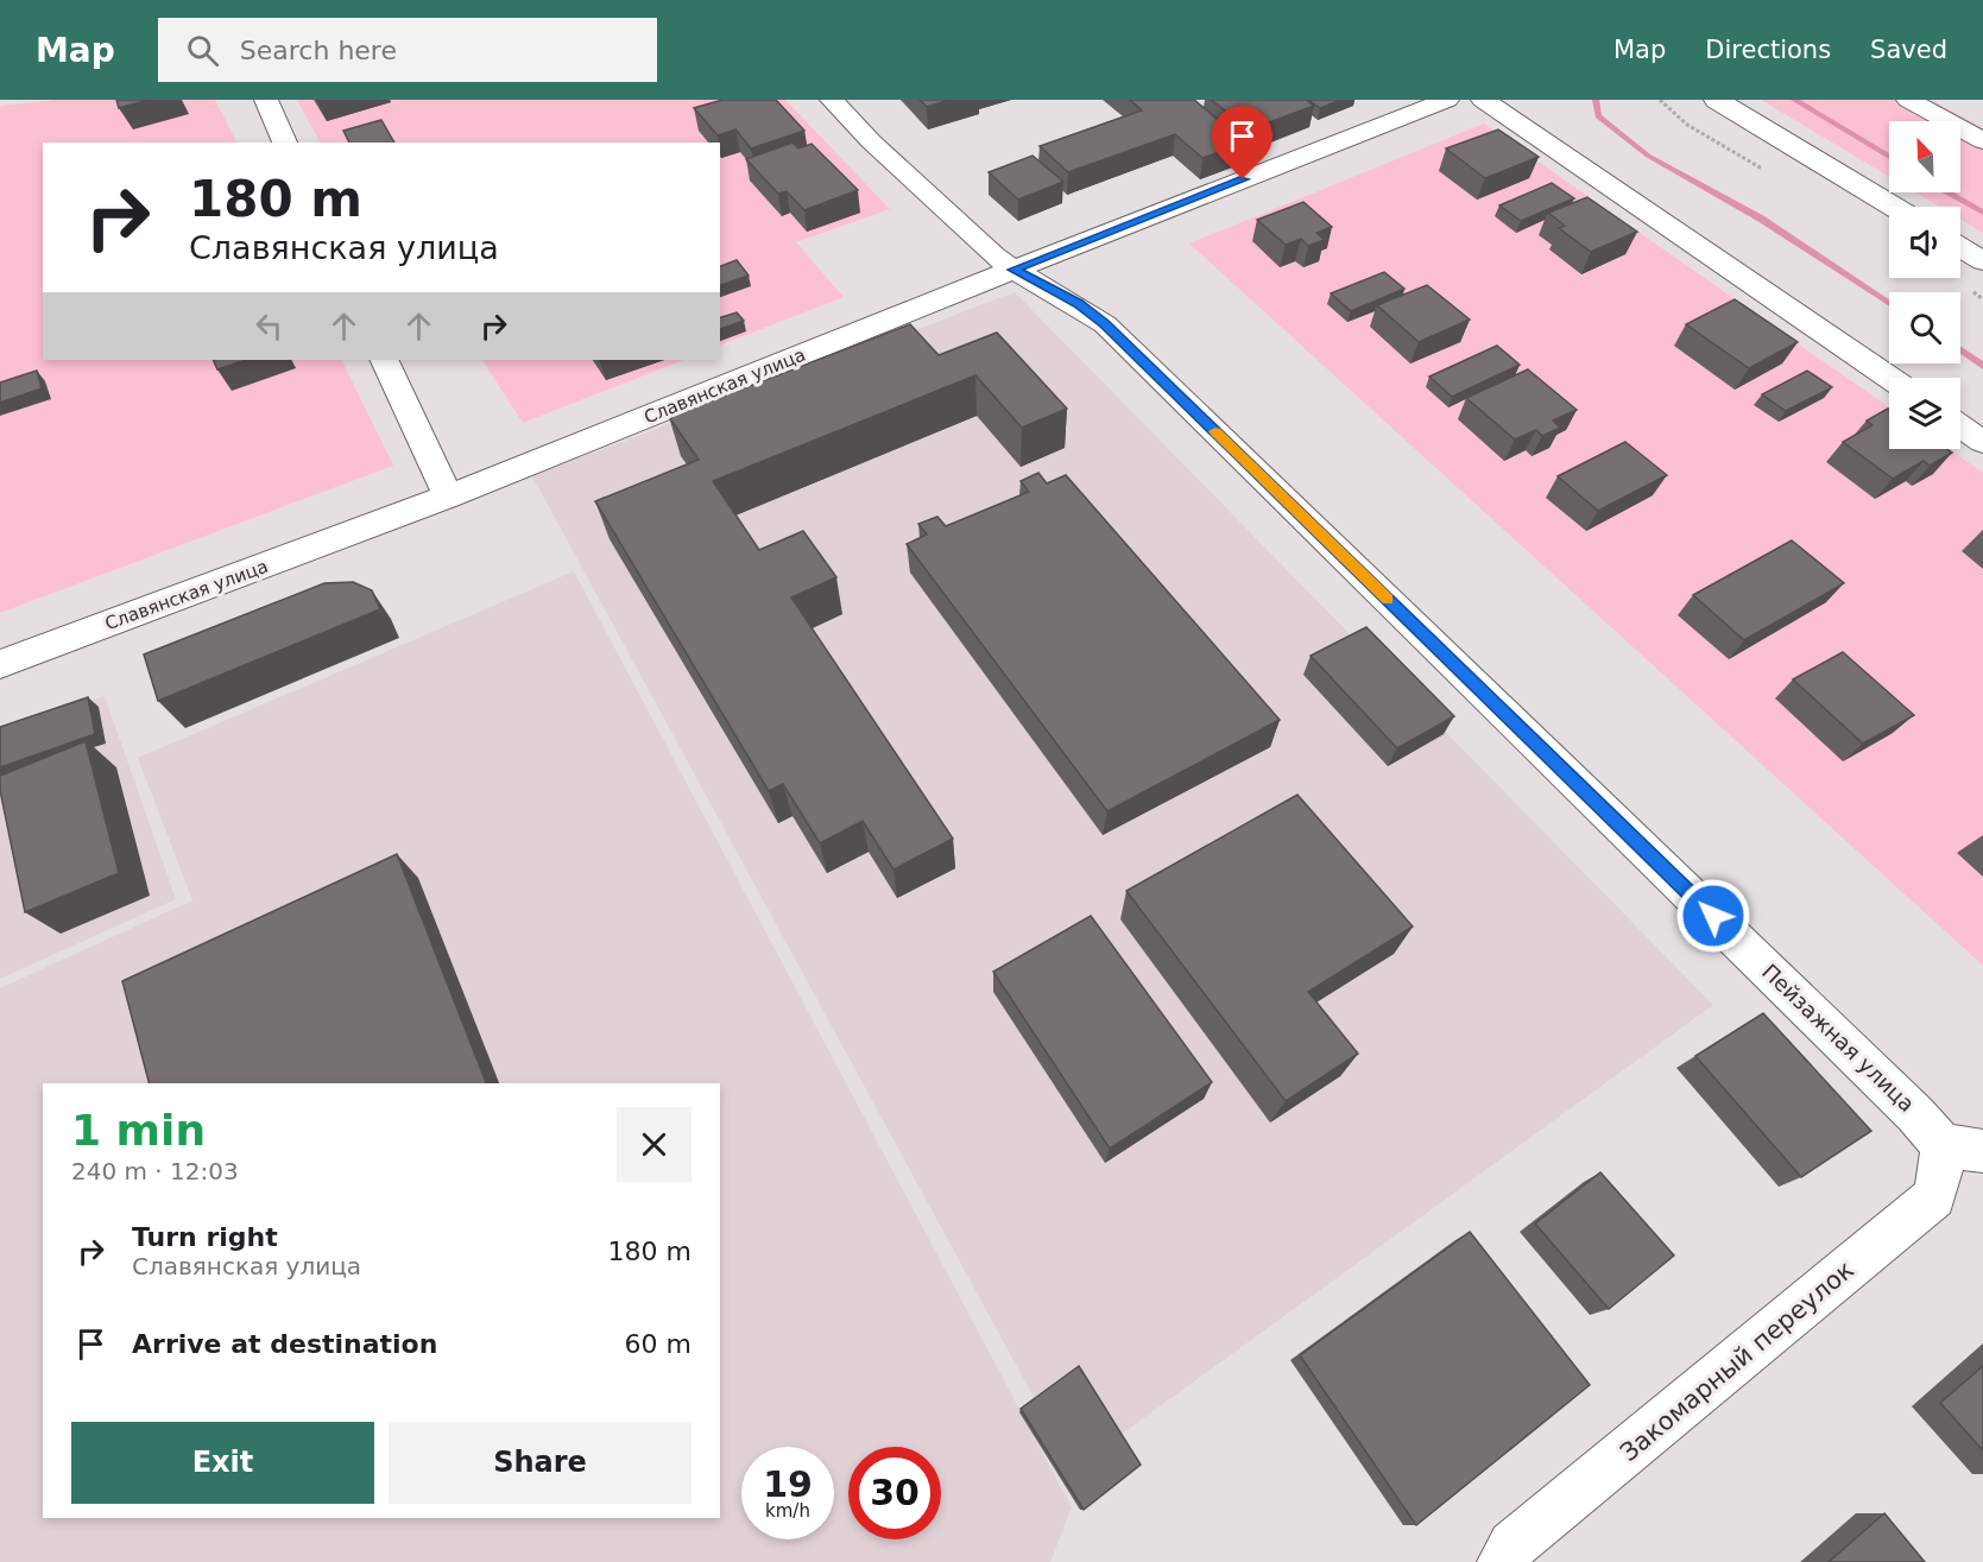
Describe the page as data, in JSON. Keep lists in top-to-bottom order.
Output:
{
  "streets": {
    "street": ["Славянская улица", "Пейзажная улица", "Закомарный переулок"]
  },
  "crossings": [
    ["Славянская улица", "Пейзажная улица"],
    ["Пейзажная улица", "Закомарный переулок"]
  ],
  "north": "top left",
  "page": {
    "header": "Map",
    "search": "Search here",
    "nav": ["Map", "Directions", "Saved"],
    "turn": ["180 m", "Славянская улица"],
    "heading": ["1 min", "240 m · 12:03"],
    "list": [
      {
        "name": "Turn right",
        "note": "Славянская улица",
        "value": "180 m"
      },
      {
        "name": "Arrive at destination",
        "value": "60 m"
      }
    ],
    "buttons": ["Exit", "Share"],
    "speed": "19 km/h",
    "limit": "30"
  }
}
